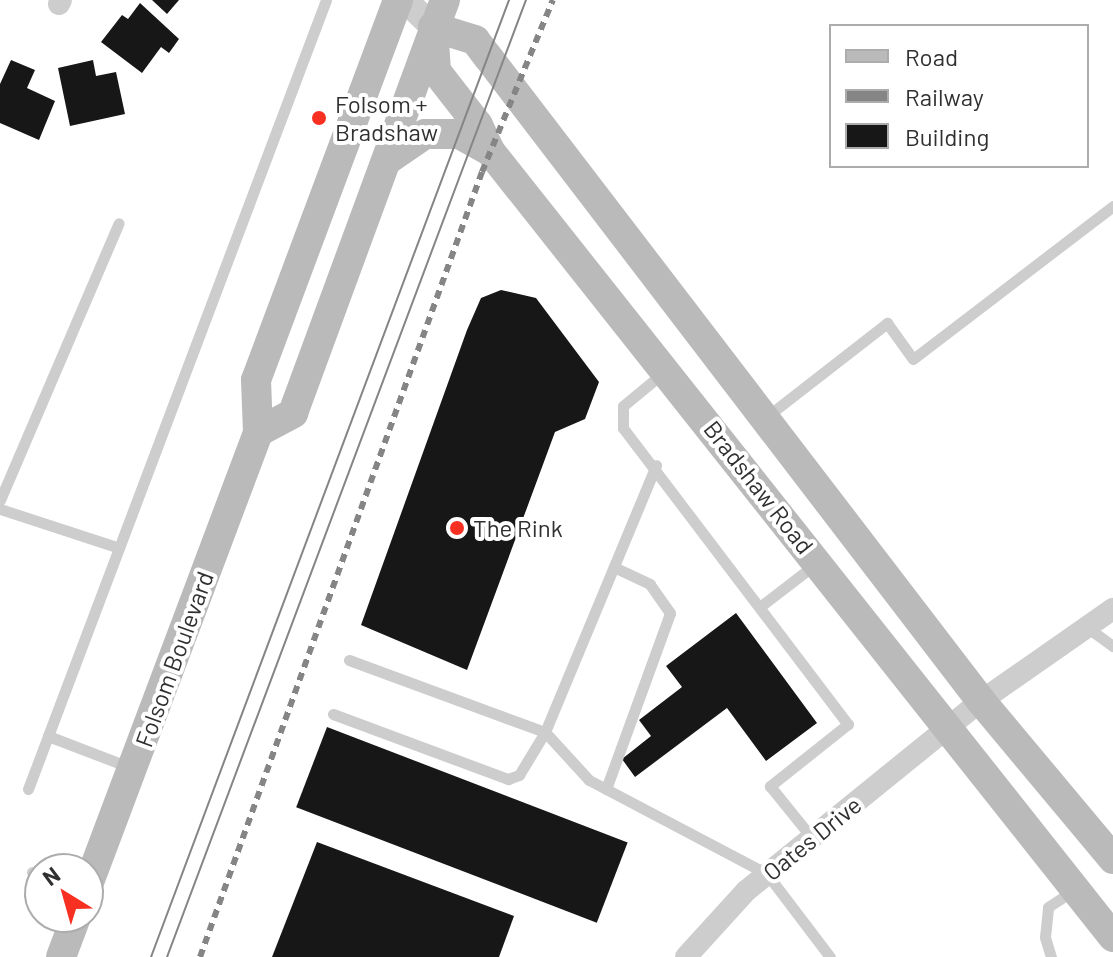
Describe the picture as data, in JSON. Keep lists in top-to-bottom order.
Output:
{
  "streets": {
    "main road": ["Bradshaw Road", "Folsom Boulevard"],
    "street": ["Oates Drive"]
  },
  "crossings": [
    ["Bradshaw Road", "Oates Drive"]
  ],
  "places": ["Folsom + Bradshaw", "The Rink"],
  "legend": ["Road", "Railway", "Building"],
  "north": "top left"
}
